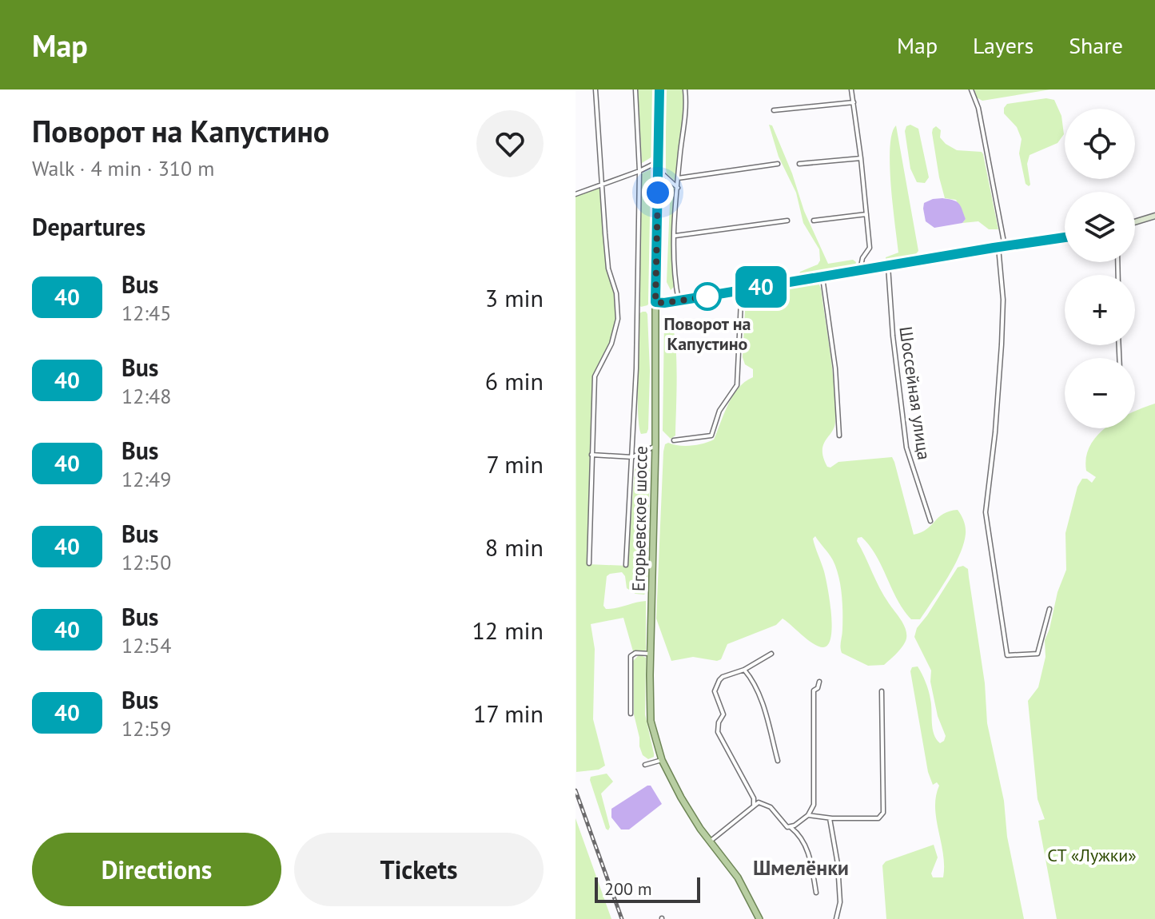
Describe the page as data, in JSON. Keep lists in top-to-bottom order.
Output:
{
  "streets": {
    "main road": ["Егорьевское шоссе"],
    "street": ["Шоссейная улица"]
  },
  "districts": ["Шмелёнки"],
  "parks": ["СТ «Лужки»"],
  "places": ["Поворот на Капустино"],
  "lines": ["bus line 40"],
  "scale_bar": "200 m",
  "page": {
    "header": "Map",
    "nav": ["Map", "Layers", "Share"],
    "heading": [
      ["Поворот на Капустино", "Walk · 4 min · 310 m"],
      "Departures"
    ],
    "on_map": "40",
    "map_buttons": ["+", "−"],
    "list": [
      {
        "mark": "40",
        "name": "Bus",
        "note": "12:45",
        "value": "3 min"
      },
      {
        "mark": "40",
        "name": "Bus",
        "note": "12:48",
        "value": "6 min"
      },
      {
        "mark": "40",
        "name": "Bus",
        "note": "12:49",
        "value": "7 min"
      },
      {
        "mark": "40",
        "name": "Bus",
        "note": "12:50",
        "value": "8 min"
      },
      {
        "mark": "40",
        "name": "Bus",
        "note": "12:54",
        "value": "12 min"
      },
      {
        "mark": "40",
        "name": "Bus",
        "note": "12:59",
        "value": "17 min"
      }
    ],
    "buttons": ["Directions", "Tickets"],
    "scale": "200 m"
  }
}
